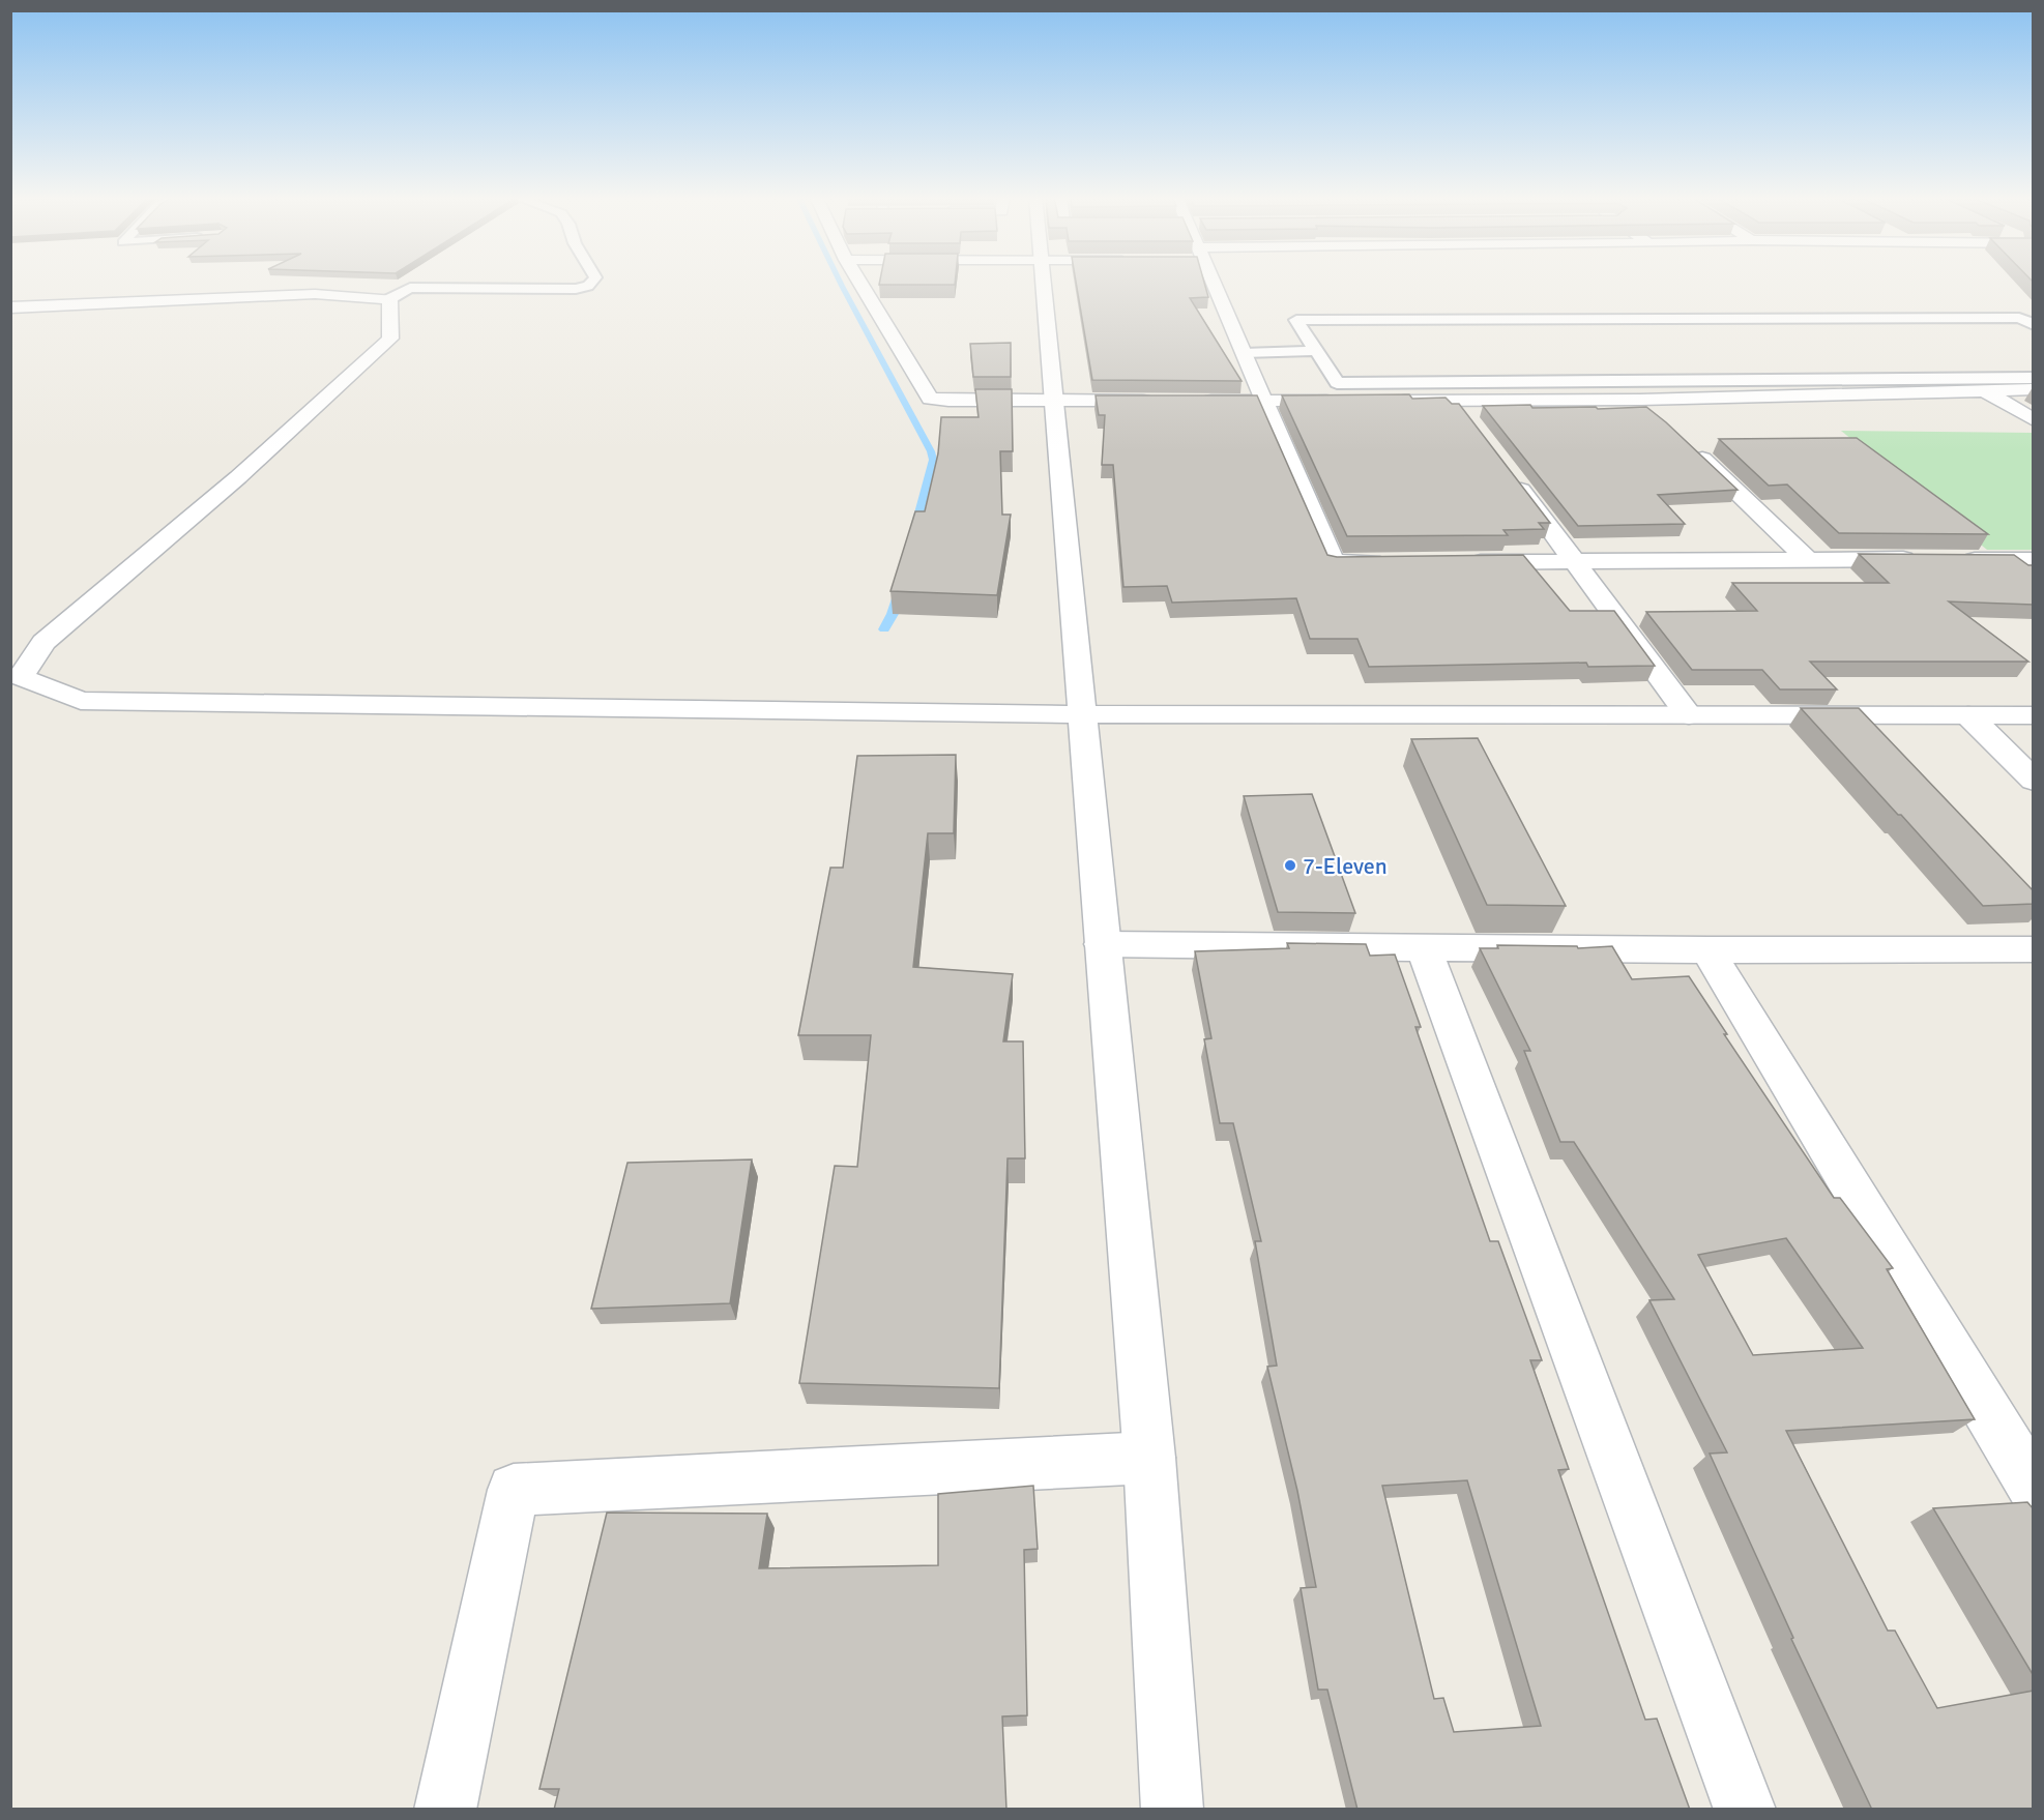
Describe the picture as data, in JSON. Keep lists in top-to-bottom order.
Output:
{
  "places": ["7-Eleven"]
}
